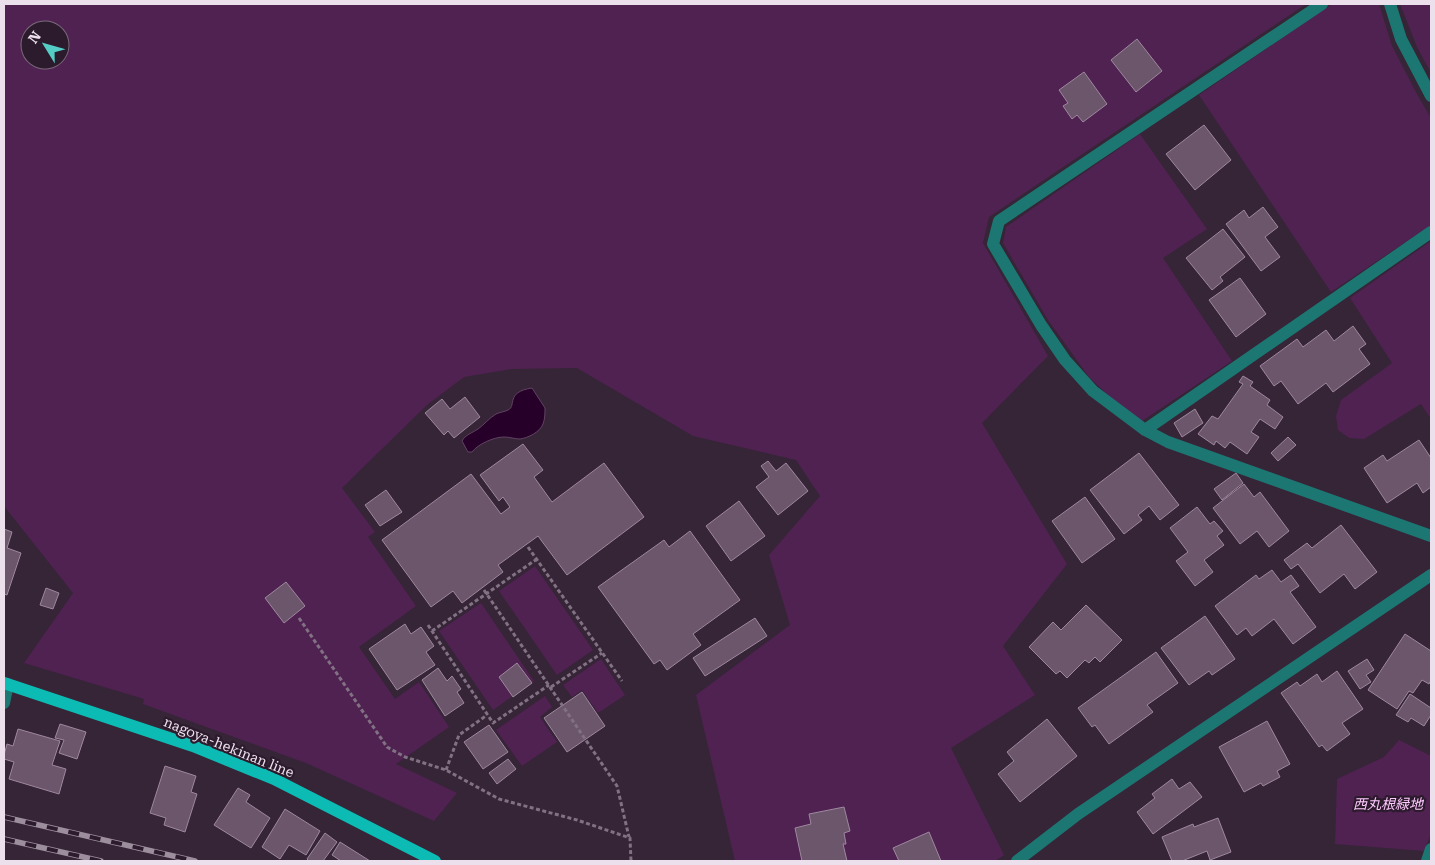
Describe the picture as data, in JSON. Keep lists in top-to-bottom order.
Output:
{
  "streets": {
    "main road": ["nagoya-hekinan line"]
  },
  "parks": ["西丸根緑地"],
  "north": "top left"
}
